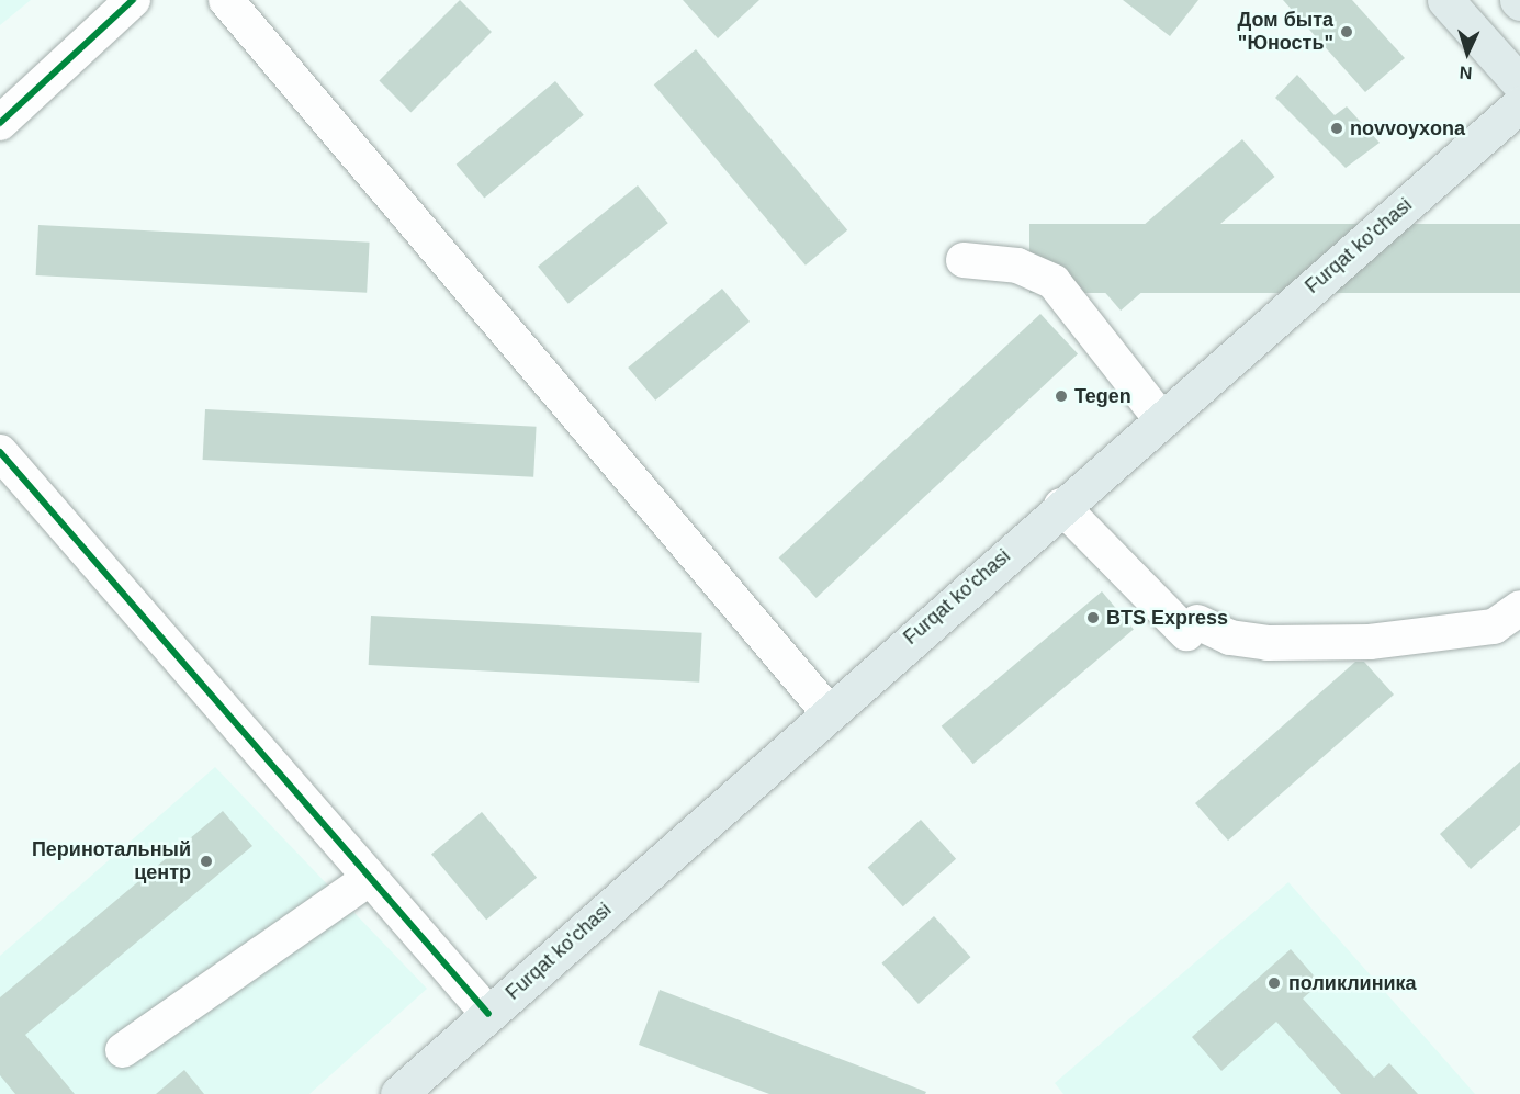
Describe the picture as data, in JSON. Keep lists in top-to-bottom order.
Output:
{
  "streets": {
    "main road": ["Furqat ko'chasi"]
  },
  "places": [
    "Дом быта \"Юность\"",
    "novvoyxona",
    "Tegen",
    "BTS Express",
    "Перинотальный центр",
    "поликлиника"
  ],
  "north": "bottom"
}
